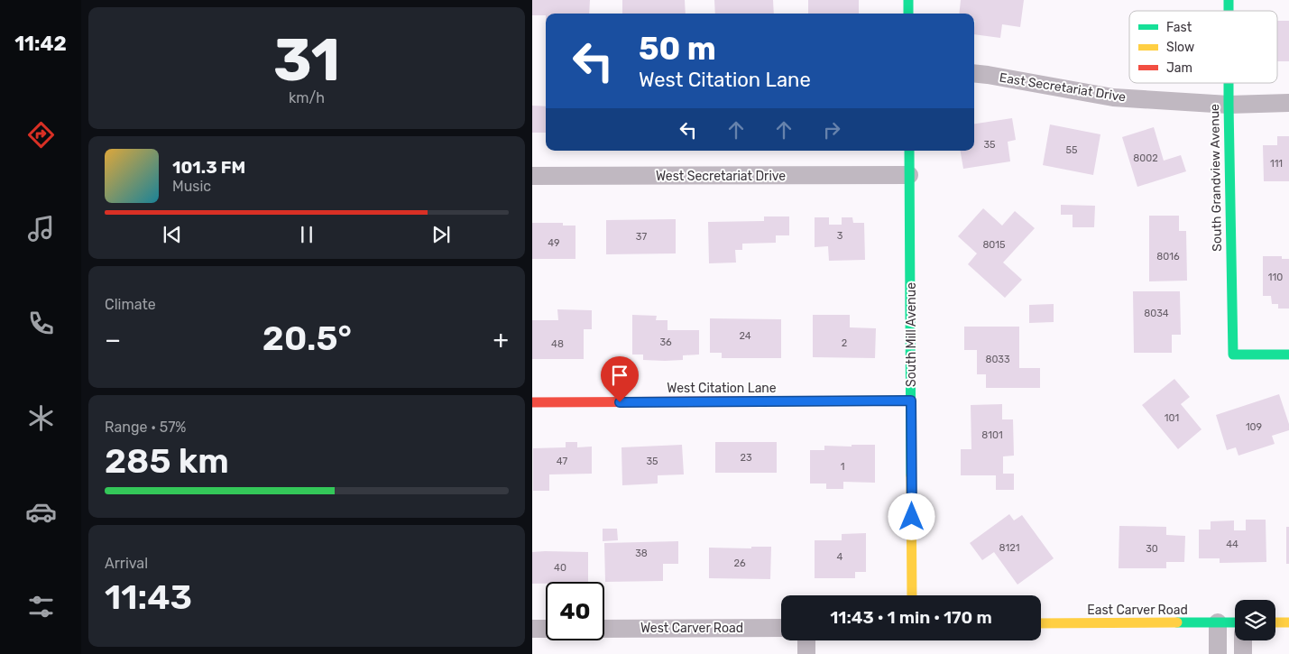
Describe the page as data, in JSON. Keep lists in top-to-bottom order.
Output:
{
  "streets": {
    "street": [
      "East Secretariat Drive",
      "West Secretariat Drive",
      "South Grandview Avenue",
      "South Mill Avenue",
      "West Citation Lane",
      "East Carver Road",
      "West Carver Road"
    ]
  },
  "crossings": [
    ["East Secretariat Drive", "South Grandview Avenue"],
    ["West Secretariat Drive", "South Mill Avenue"],
    ["South Mill Avenue", "West Citation Lane"]
  ],
  "house_numbers": [
    "35",
    "55",
    "8002",
    "111",
    "3",
    "37",
    "49",
    "8015",
    "8016",
    "110",
    "8034",
    "24",
    "36",
    "2",
    "48",
    "8033",
    "101",
    "109",
    "8101",
    "23",
    "47",
    "35",
    "1",
    "44",
    "8121",
    "30",
    "38",
    "4",
    "26",
    "40"
  ],
  "legend": ["Fast", "Slow", "Jam"],
  "page": {
    "tabs": "11:42",
    "tile": [
      ["31", "km/h"],
      "Climate",
      ["Range · 57%", "285 km"],
      ["Arrival", "11:43"]
    ],
    "turn": ["50 m", "West Citation Lane"],
    "song": ["101.3 FM", "Music"],
    "heat": ["−", "20.5°", "+"],
    "limit": "40",
    "trip": "11:43 · 1 min · 170 m"
  }
}
